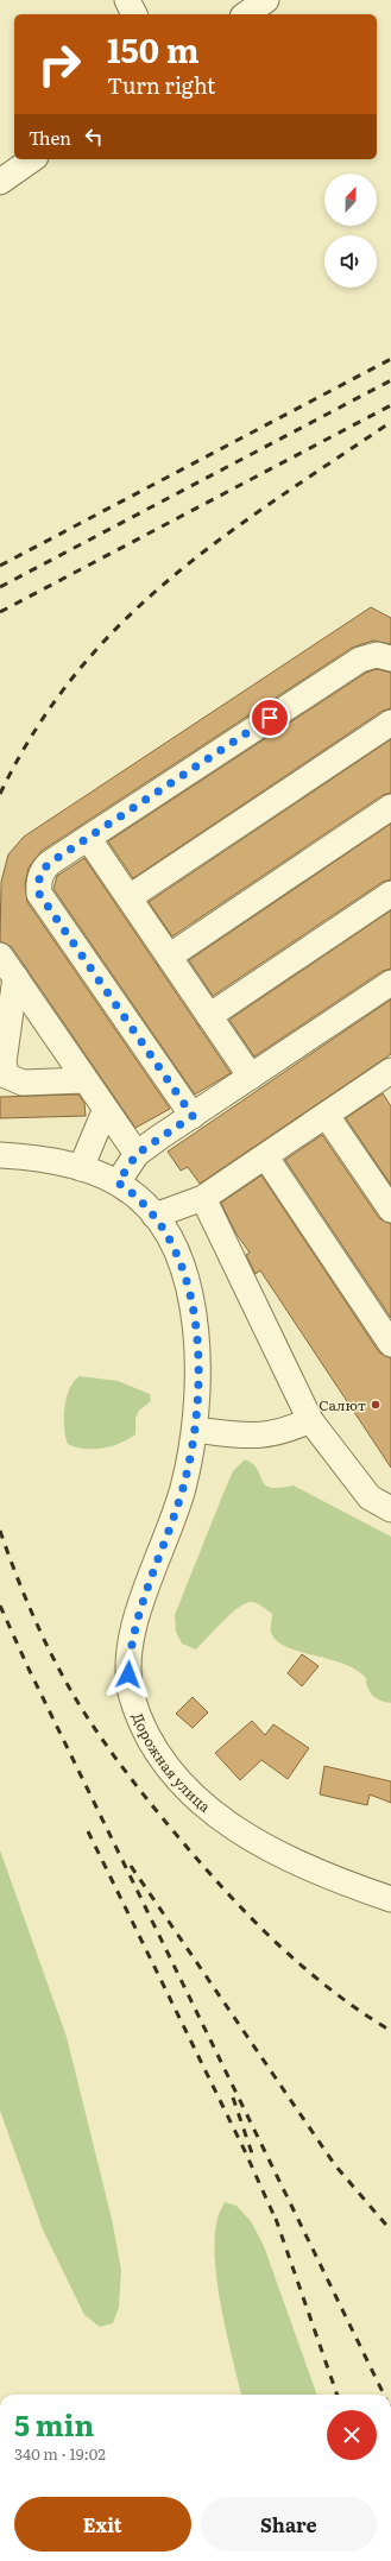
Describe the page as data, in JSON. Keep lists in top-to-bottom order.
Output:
{
  "streets": {
    "street": ["Дорожная улица"]
  },
  "places": ["Салют"],
  "north": "top",
  "page": {
    "turn": ["150 m", "Turn right"],
    "then": "Then",
    "heading": ["5 min", "340 m · 19:02"],
    "buttons": ["Exit", "Share"]
  }
}
